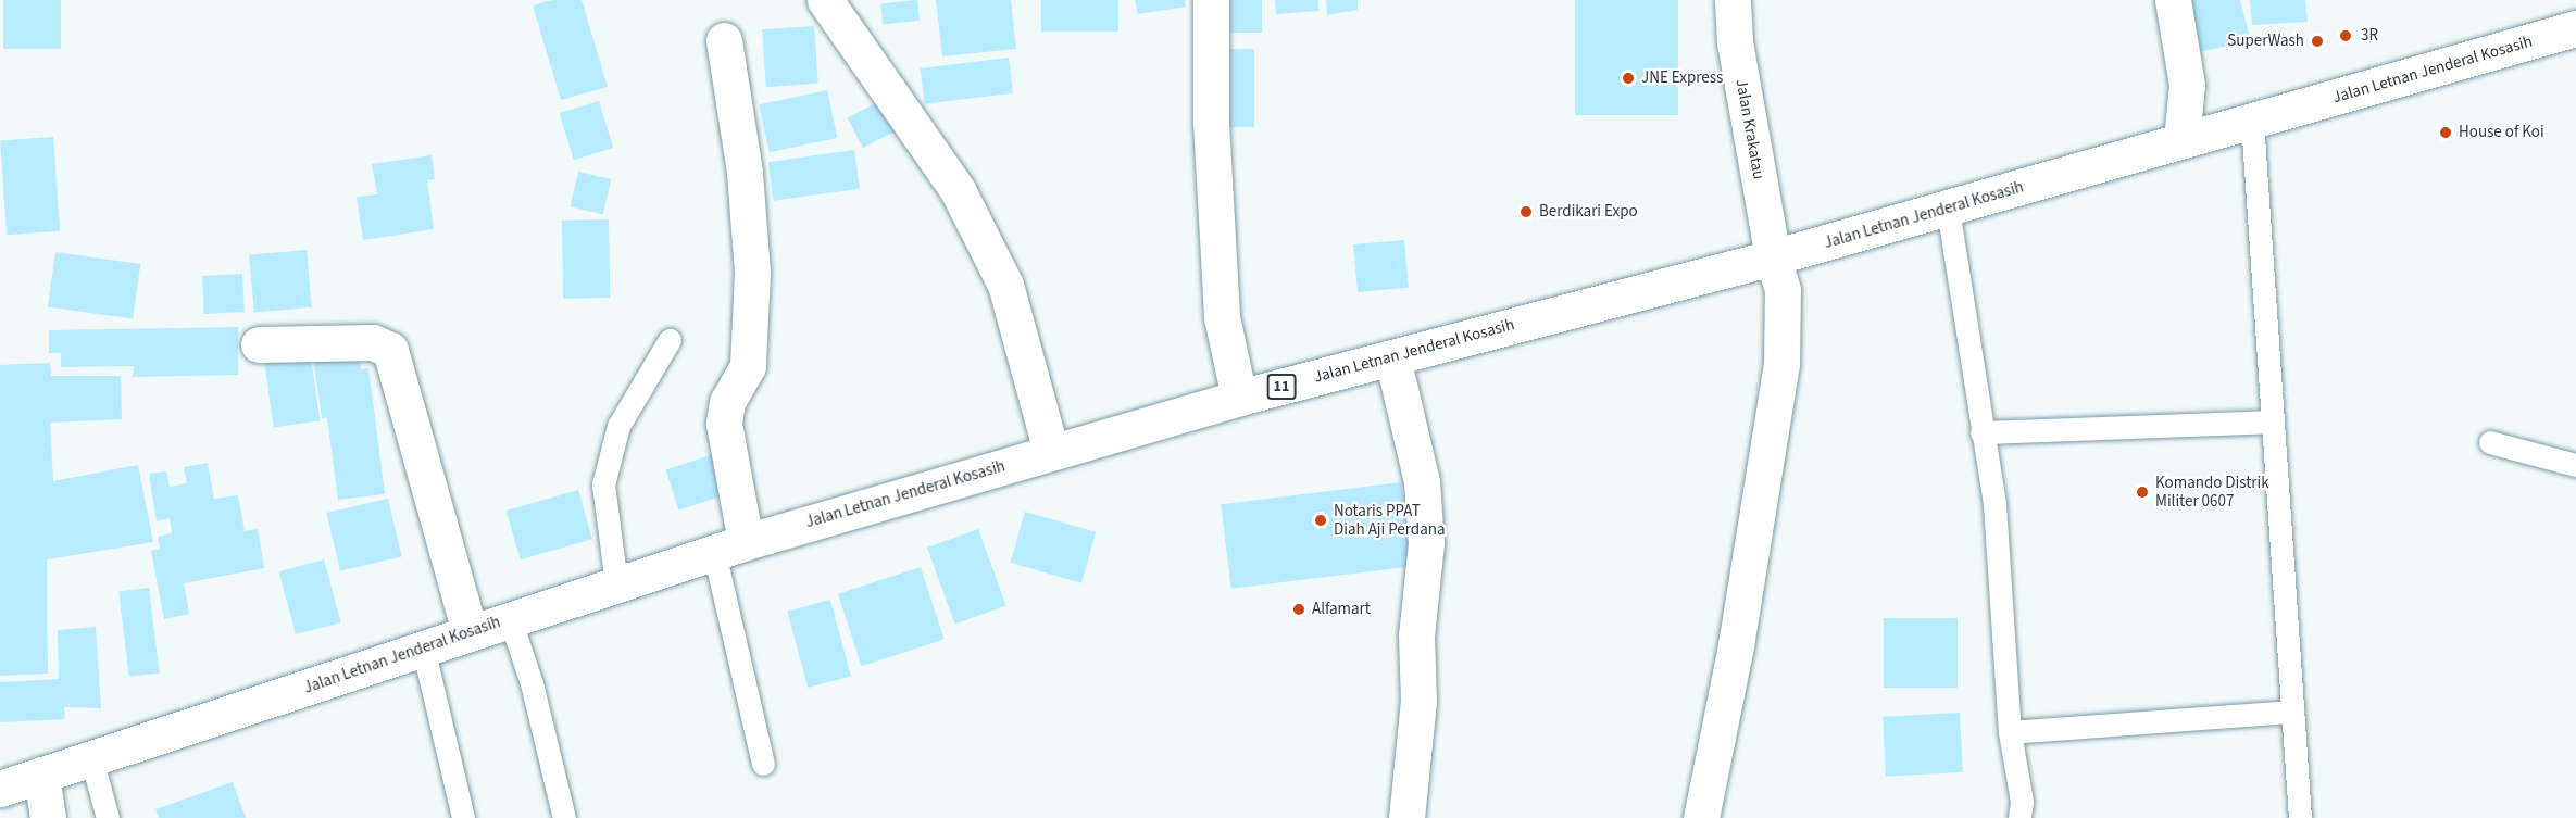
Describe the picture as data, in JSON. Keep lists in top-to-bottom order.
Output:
{
  "streets": {
    "main road": ["Jalan Letnan Jenderal Kosasih", "Jalan Krakatau", "11"]
  },
  "crossings": [
    ["Jalan Letnan Jenderal Kosasih", "Jalan Krakatau"]
  ],
  "places": [
    "3R",
    "SuperWash",
    "JNE Express",
    "House of Koi",
    "Berdikari Expo",
    "Komando Distrik Militer 0607",
    "Notaris PPAT Diah Aji Perdana",
    "Alfamart"
  ]
}
